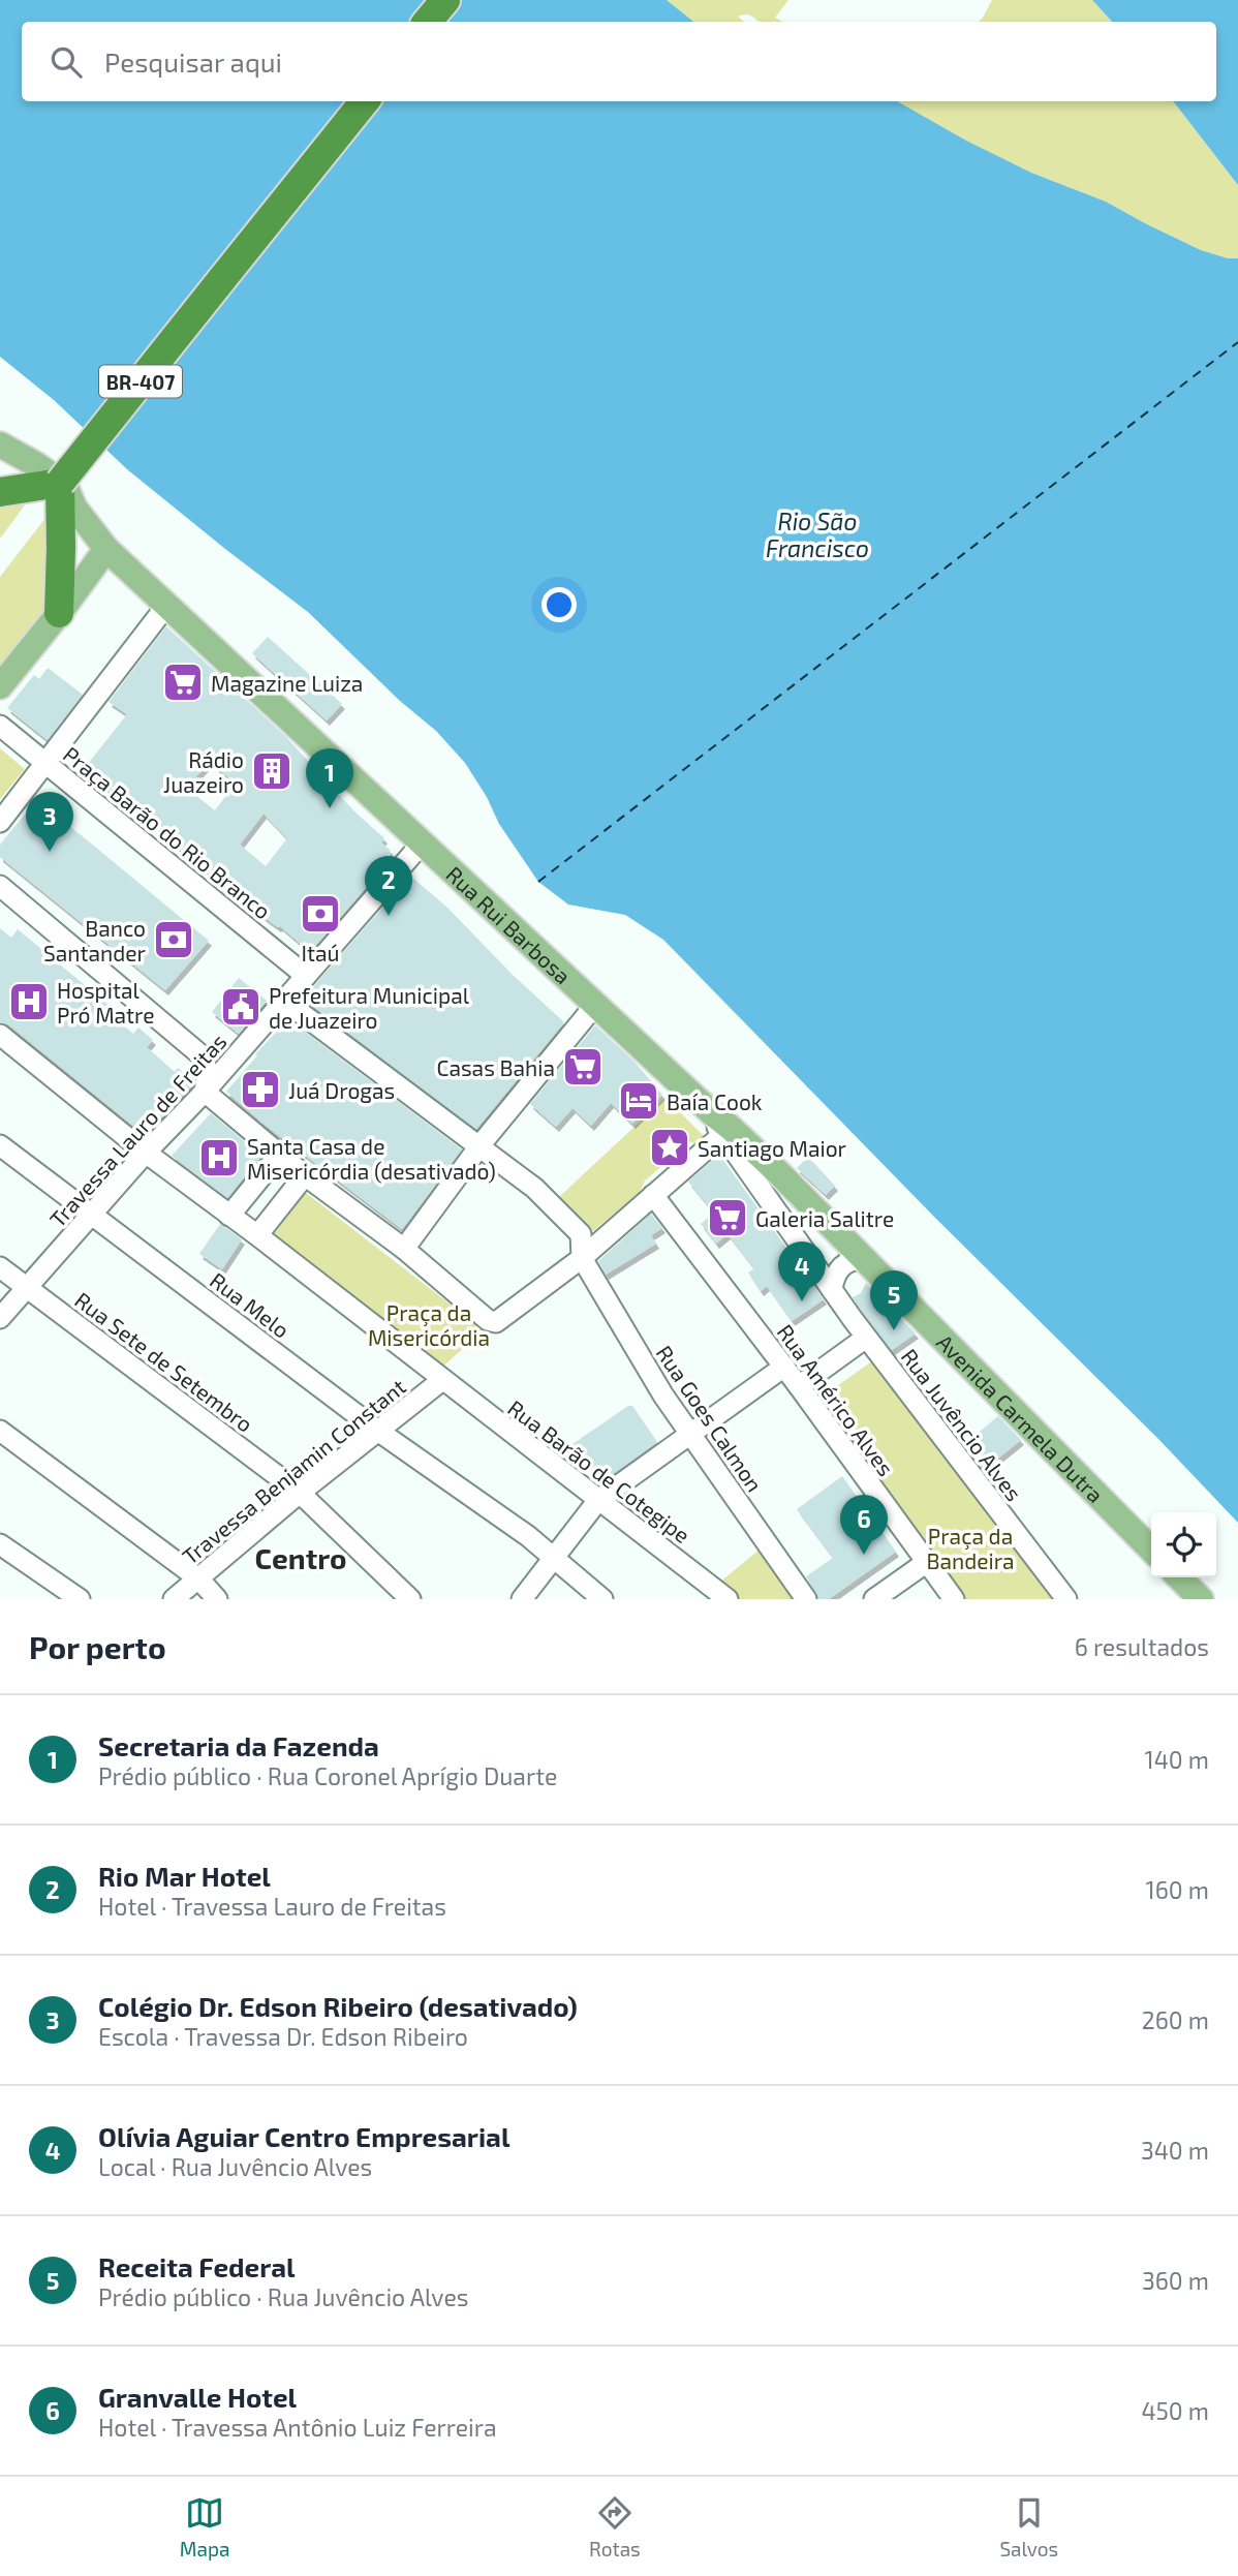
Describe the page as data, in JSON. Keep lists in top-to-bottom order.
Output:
{
  "streets": {
    "highway": ["BR-407"],
    "main road": ["Rua Rui Barbosa", "Avenida Carmela Dutra"],
    "street": [
      "Praça Barão do Rio Branco",
      "Travessa Lauro de Freitas",
      "Rua Melo",
      "Rua Sete de Setembro",
      "Rua Américo Alves",
      "Rua Goes Calmon",
      "Rua Juvêncio Alves",
      "Travessa Benjamin Constant",
      "Rua Barão de Cotegipe"
    ]
  },
  "crossings": [
    ["BR-407", "Rua Rui Barbosa"],
    ["Praça Barão do Rio Branco", "Travessa Lauro de Freitas"],
    ["Rua Rui Barbosa", "Travessa Lauro de Freitas"],
    ["Rua Rui Barbosa", "Avenida Carmela Dutra"],
    ["Travessa Lauro de Freitas", "Rua Melo"],
    ["Travessa Lauro de Freitas", "Rua Sete de Setembro"],
    ["Travessa Lauro de Freitas", "Rua Goes Calmon"],
    ["Travessa Lauro de Freitas", "Rua Barão de Cotegipe"],
    ["Rua Melo", "Travessa Benjamin Constant"],
    ["Rua Sete de Setembro", "Travessa Benjamin Constant"],
    ["Avenida Carmela Dutra", "Rua Juvêncio Alves"],
    ["Travessa Benjamin Constant", "Rua Barão de Cotegipe"]
  ],
  "districts": ["Centro"],
  "water": ["Rio São Francisco"],
  "parks": ["Praça da Misericórdia", "Praça da Bandeira"],
  "places": {
    "supermarket": ["Magazine Luiza", "Casas Bahia", "Galeria Salitre"],
    "building": ["Rádio Juazeiro"],
    "bank": ["Itaú", "Banco Santander"],
    "hospital": ["Hospital Pró Matre", "Santa Casa de Misericórdia (desativado)"],
    "public building": ["Prefeitura Municipal de Juazeiro"],
    "pharmacy": ["Juá Drogas"],
    "hotel": ["Baía Cook"],
    "place": ["Santiago Maior"]
  },
  "page": {
    "search": "Pesquisar aqui",
    "pins": [
      "1",
      "3",
      "2",
      "4",
      "5",
      "6"
    ],
    "heading": ["Por perto", "6 resultados"],
    "list": [
      {
        "mark": "1",
        "name": "Secretaria da Fazenda",
        "note": "Prédio público · Rua Coronel Aprígio Duarte",
        "value": "140 m"
      },
      {
        "mark": "2",
        "name": "Rio Mar Hotel",
        "note": "Hotel · Travessa Lauro de Freitas",
        "value": "160 m"
      },
      {
        "mark": "3",
        "name": "Colégio Dr. Edson Ribeiro (desativado)",
        "note": "Escola · Travessa Dr. Edson Ribeiro",
        "value": "260 m"
      },
      {
        "mark": "4",
        "name": "Olívia Aguiar Centro Empresarial",
        "note": "Local · Rua Juvêncio Alves",
        "value": "340 m"
      },
      {
        "mark": "5",
        "name": "Receita Federal",
        "note": "Prédio público · Rua Juvêncio Alves",
        "value": "360 m"
      },
      {
        "mark": "6",
        "name": "Granvalle Hotel",
        "note": "Hotel · Travessa Antônio Luiz Ferreira",
        "value": "450 m"
      }
    ],
    "nav": ["Mapa", "Rotas", "Salvos"]
  }
}
